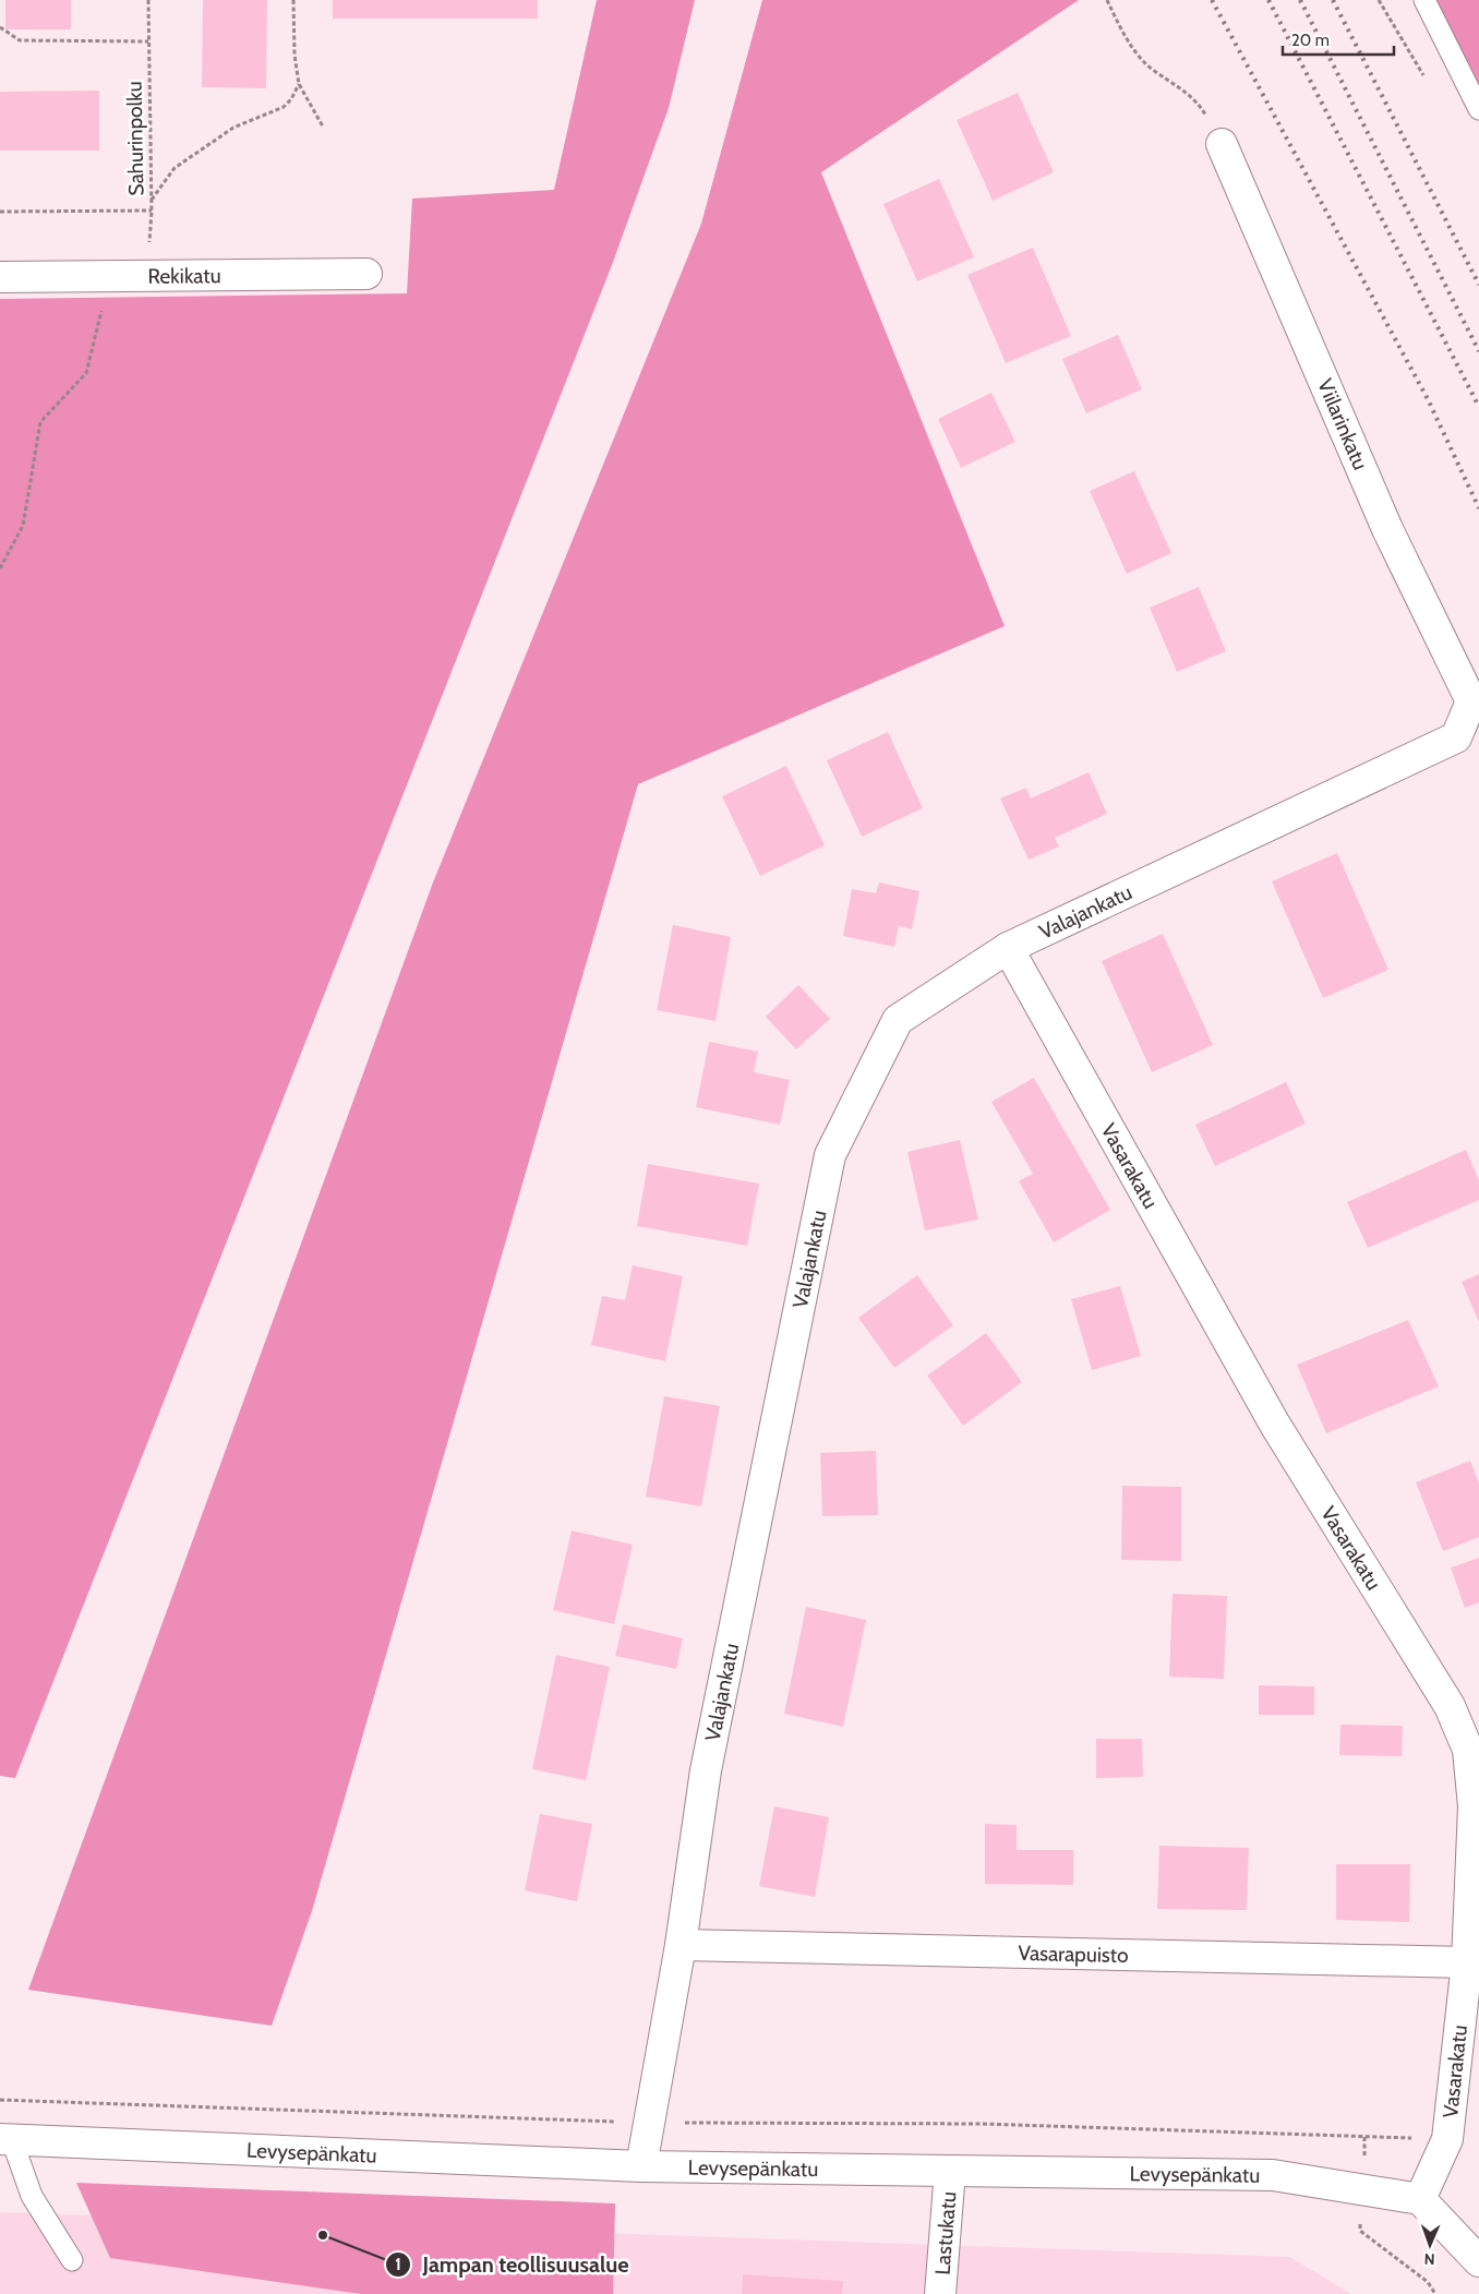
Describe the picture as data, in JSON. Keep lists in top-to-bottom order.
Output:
{
  "streets": {
    "street": [
      "Rekikatu",
      "Viilarinkatu",
      "Valajankatu",
      "Vasarakatu",
      "Vasarapuisto",
      "Levysepänkatu",
      "Lastukatu"
    ],
    "path": ["Sahurinpolku"]
  },
  "crossings": [
    ["Sahurinpolku", "Rekikatu"],
    ["Viilarinkatu", "Valajankatu"],
    ["Valajankatu", "Vasarakatu"],
    ["Valajankatu", "Vasarapuisto"],
    ["Valajankatu", "Levysepänkatu"],
    ["Vasarakatu", "Vasarapuisto"],
    ["Vasarakatu", "Levysepänkatu"],
    ["Levysepänkatu", "Lastukatu"]
  ],
  "places": ["Jampan teollisuusalue"],
  "scale_bar": "20 m",
  "north": "bottom"
}
